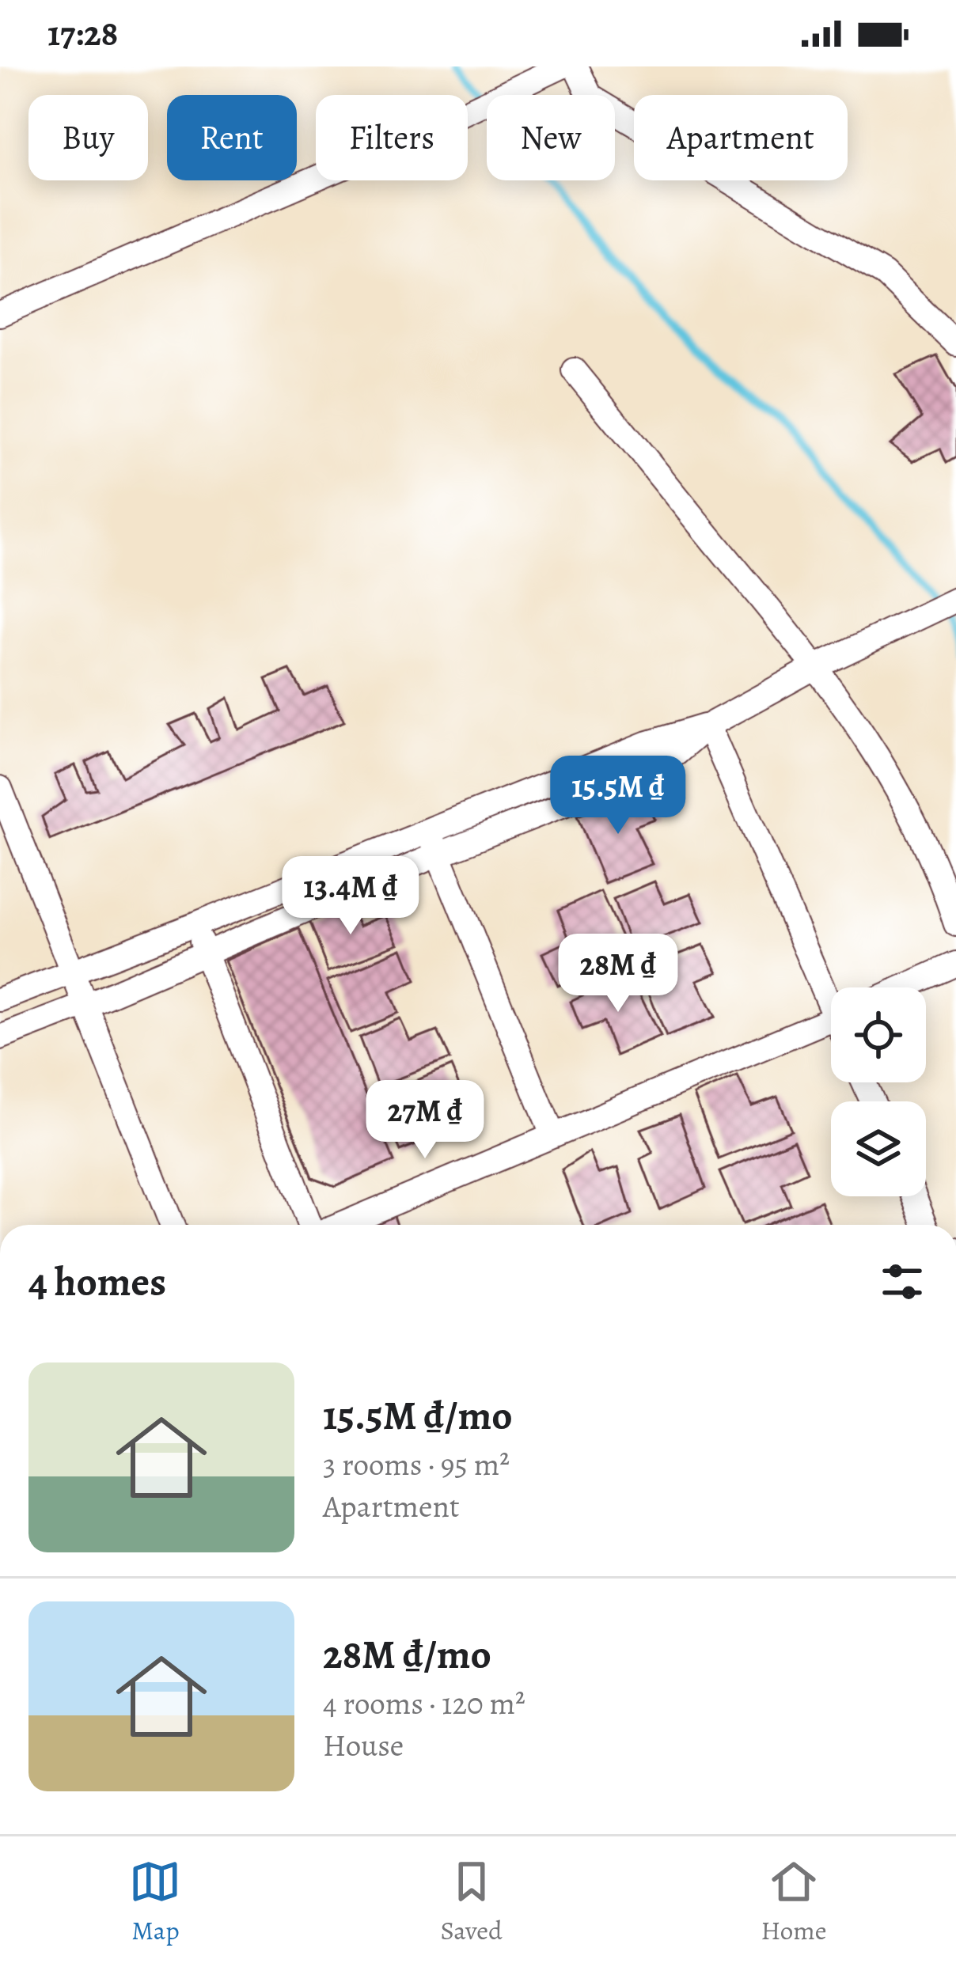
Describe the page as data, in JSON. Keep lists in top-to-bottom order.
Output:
{
  "page": {
    "status": "17:28",
    "chip": [
      "Buy",
      "Rent",
      "Filters",
      "New",
      "Apartment"
    ],
    "price": [
      "15.5M ₫",
      "13.4M ₫",
      "28M ₫",
      "27M ₫"
    ],
    "heading": "4 homes",
    "list": [
      {
        "name": "15.5M ₫/mo",
        "note": "3 rooms · 95 m² · Apartment"
      },
      {
        "name": "28M ₫/mo",
        "note": "4 rooms · 120 m² · House"
      }
    ],
    "tabs": ["Map", "Saved", "Home"]
  }
}
